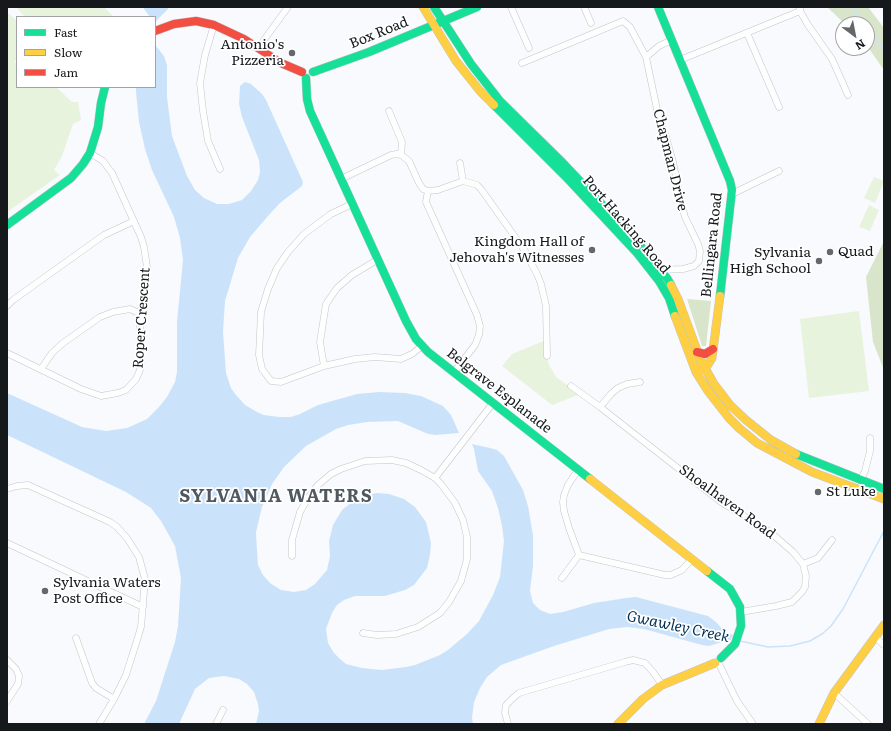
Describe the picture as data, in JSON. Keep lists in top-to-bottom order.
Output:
{
  "streets": {
    "street": [
      "Box Road",
      "Chapman Drive",
      "Port Hacking Road",
      "Bellingara Road",
      "Roper Crescent",
      "Belgrave Esplanade",
      "Shoalhaven Road"
    ]
  },
  "crossings": [
    ["Box Road", "Port Hacking Road"],
    ["Box Road", "Belgrave Esplanade"],
    ["Chapman Drive", "Port Hacking Road"],
    ["Port Hacking Road", "Bellingara Road"]
  ],
  "districts": ["SYLVANIA WATERS"],
  "water": ["Gwawley Creek"],
  "places": [
    "Antonio's Pizzeria",
    "Kingdom Hall of Jehovah's Witnesses",
    "Quad",
    "Sylvania High School",
    "St Luke",
    "Sylvania Waters Post Office"
  ],
  "legend": ["Fast", "Slow", "Jam"],
  "north": "bottom right"
}
